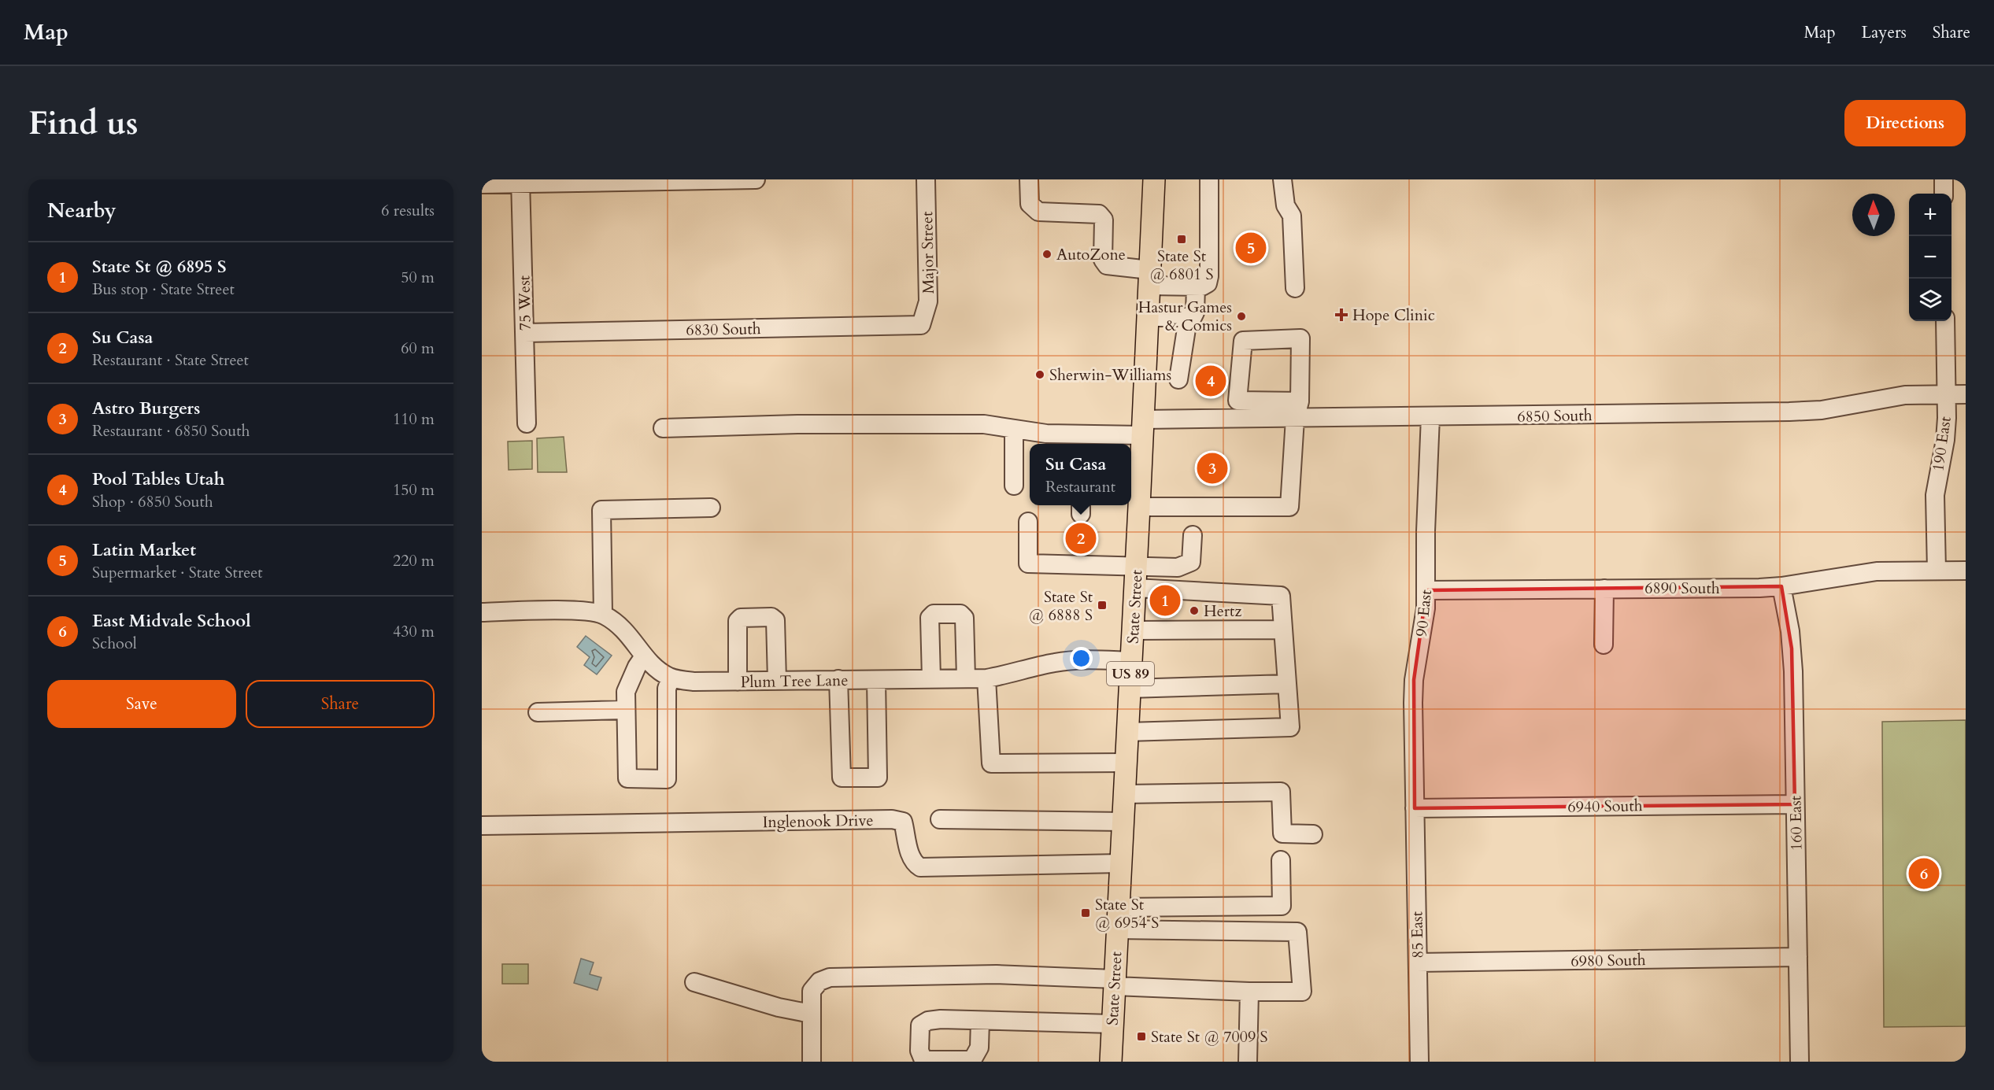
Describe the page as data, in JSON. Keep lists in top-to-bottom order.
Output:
{
  "streets": {
    "main road": ["State Street", "US 89"],
    "street": [
      "Major Street",
      "75 West",
      "6830 South",
      "6850 South",
      "190 East",
      "6890 South",
      "90 East",
      "Plum Tree Lane",
      "6940 South",
      "Inglenook Drive",
      "160 East",
      "85 East",
      "6980 South"
    ]
  },
  "crossings": [
    ["Major Street", "6830 South"],
    ["75 West", "6830 South"],
    ["6850 South", "190 East"],
    ["6850 South", "State Street"],
    ["6850 South", "90 East"],
    ["190 East", "6890 South"],
    ["6890 South", "90 East"],
    ["6890 South", "160 East"],
    ["State Street", "Plum Tree Lane"],
    ["State Street", "Inglenook Drive"],
    ["90 East", "6940 South"],
    ["90 East", "85 East"],
    ["6940 South", "160 East"],
    ["6940 South", "85 East"],
    ["160 East", "6980 South"],
    ["85 East", "6980 South"]
  ],
  "places": {
    "transit": [
      "State St @ 6801 S",
      "State St @ 6888 S",
      "State St @ 6954 S",
      "State St @ 7009 S"
    ],
    "other": [
      "AutoZone",
      "Hastur Games & Comics",
      "Sherwin-Williams",
      "Hertz"
    ],
    "health": ["Hope Clinic"]
  },
  "north": "top",
  "page": {
    "header": "Map",
    "nav": ["Map", "Layers", "Share"],
    "buttons": [
      "Directions",
      ["Save", "Share"]
    ],
    "title": "Find us",
    "heading": ["Nearby", "6 results"],
    "map_buttons": ["+", "−"],
    "pins": [
      "5",
      "4",
      "3",
      "2",
      "1",
      "6"
    ],
    "list": [
      {
        "mark": "1",
        "name": "State St @ 6895 S",
        "note": "Bus stop · State Street",
        "value": "50 m"
      },
      {
        "mark": "2",
        "name": "Su Casa",
        "note": "Restaurant · State Street",
        "value": "60 m"
      },
      {
        "mark": "3",
        "name": "Astro Burgers",
        "note": "Restaurant · 6850 South",
        "value": "110 m"
      },
      {
        "mark": "4",
        "name": "Pool Tables Utah",
        "note": "Shop · 6850 South",
        "value": "150 m"
      },
      {
        "mark": "5",
        "name": "Latin Market",
        "note": "Supermarket · State Street",
        "value": "220 m"
      },
      {
        "mark": "6",
        "name": "East Midvale School",
        "note": "School",
        "value": "430 m"
      }
    ],
    "popup": ["Su Casa", "Restaurant"]
  }
}
